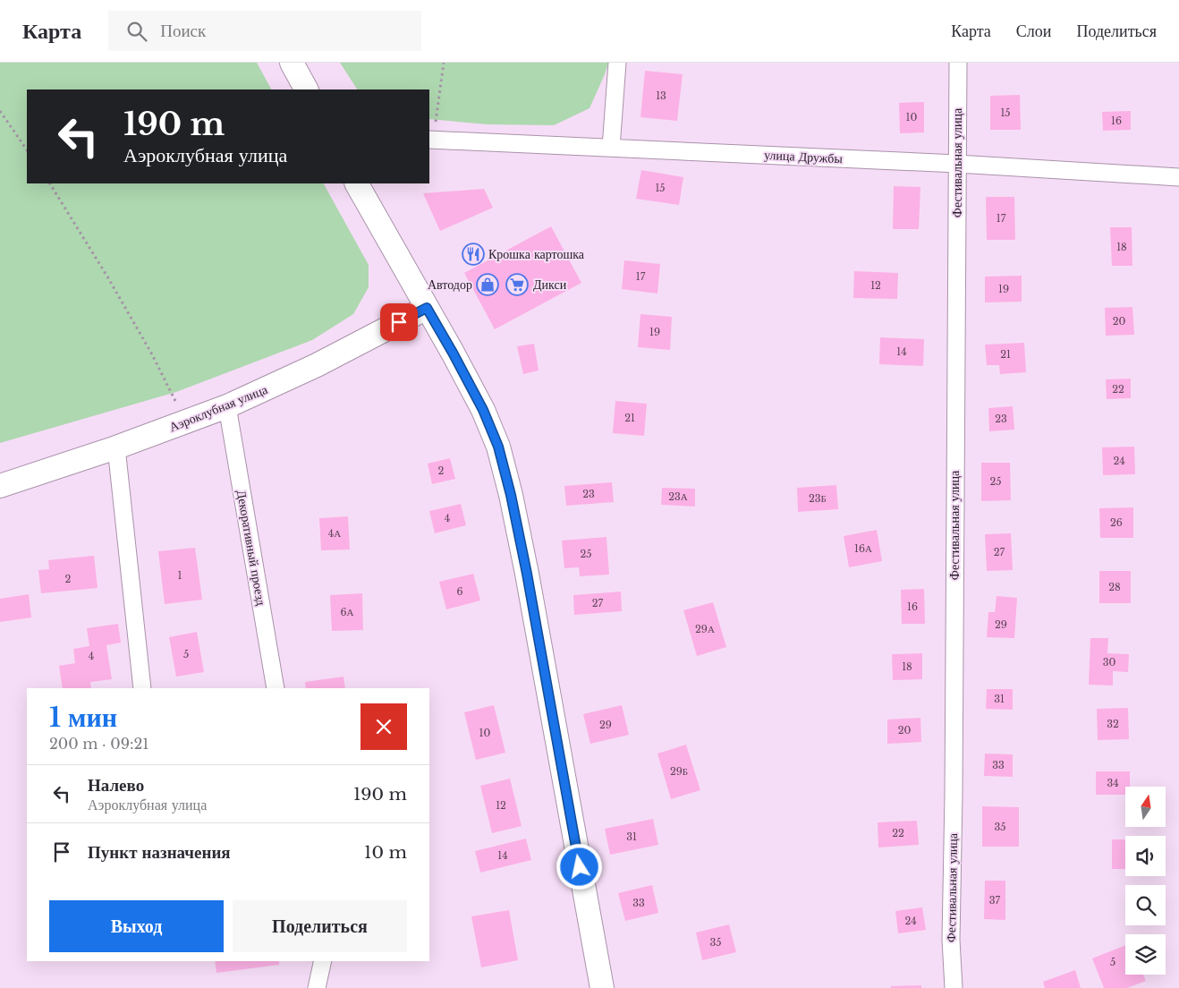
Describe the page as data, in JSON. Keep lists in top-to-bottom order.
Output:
{
  "streets": {
    "main road": ["Аэроклубная улица"],
    "street": ["улица Дружбы", "Фестивальная улица", "Декоративный проезд"]
  },
  "crossings": [
    ["улица Дружбы", "Фестивальная улица"],
    ["Аэроклубная улица", "Декоративный проезд"]
  ],
  "places": {
    "restaurant": ["Крошка картошка"],
    "shop": ["Автодор"],
    "supermarket": ["Дикси"]
  },
  "house_numbers": [
    "13",
    "15",
    "10",
    "16",
    "15",
    "17",
    "18",
    "17",
    "12",
    "19",
    "20",
    "19",
    "14",
    "21",
    "22",
    "21",
    "23",
    "24",
    "2",
    "25",
    "23",
    "23А",
    "23Б",
    "4",
    "26",
    "4А",
    "16А",
    "27",
    "25",
    "1",
    "2",
    "28",
    "6",
    "27",
    "16",
    "6А",
    "29",
    "29А",
    "5",
    "4",
    "30",
    "18",
    "31",
    "32",
    "29",
    "20",
    "10",
    "33",
    "29Б",
    "34",
    "12",
    "35",
    "22",
    "31",
    "14",
    "37",
    "33",
    "24",
    "35",
    "5"
  ],
  "north": "top",
  "page": {
    "header": "Карта",
    "search": "Поиск",
    "nav": ["Карта", "Слои", "Поделиться"],
    "turn": ["190 m", "Аэроклубная улица"],
    "heading": ["1 мин", "200 m · 09:21"],
    "list": [
      {
        "name": "Налево",
        "note": "Аэроклубная улица",
        "value": "190 m"
      },
      {
        "name": "Пункт назначения",
        "value": "10 m"
      }
    ],
    "buttons": ["Выход", "Поделиться"]
  }
}
